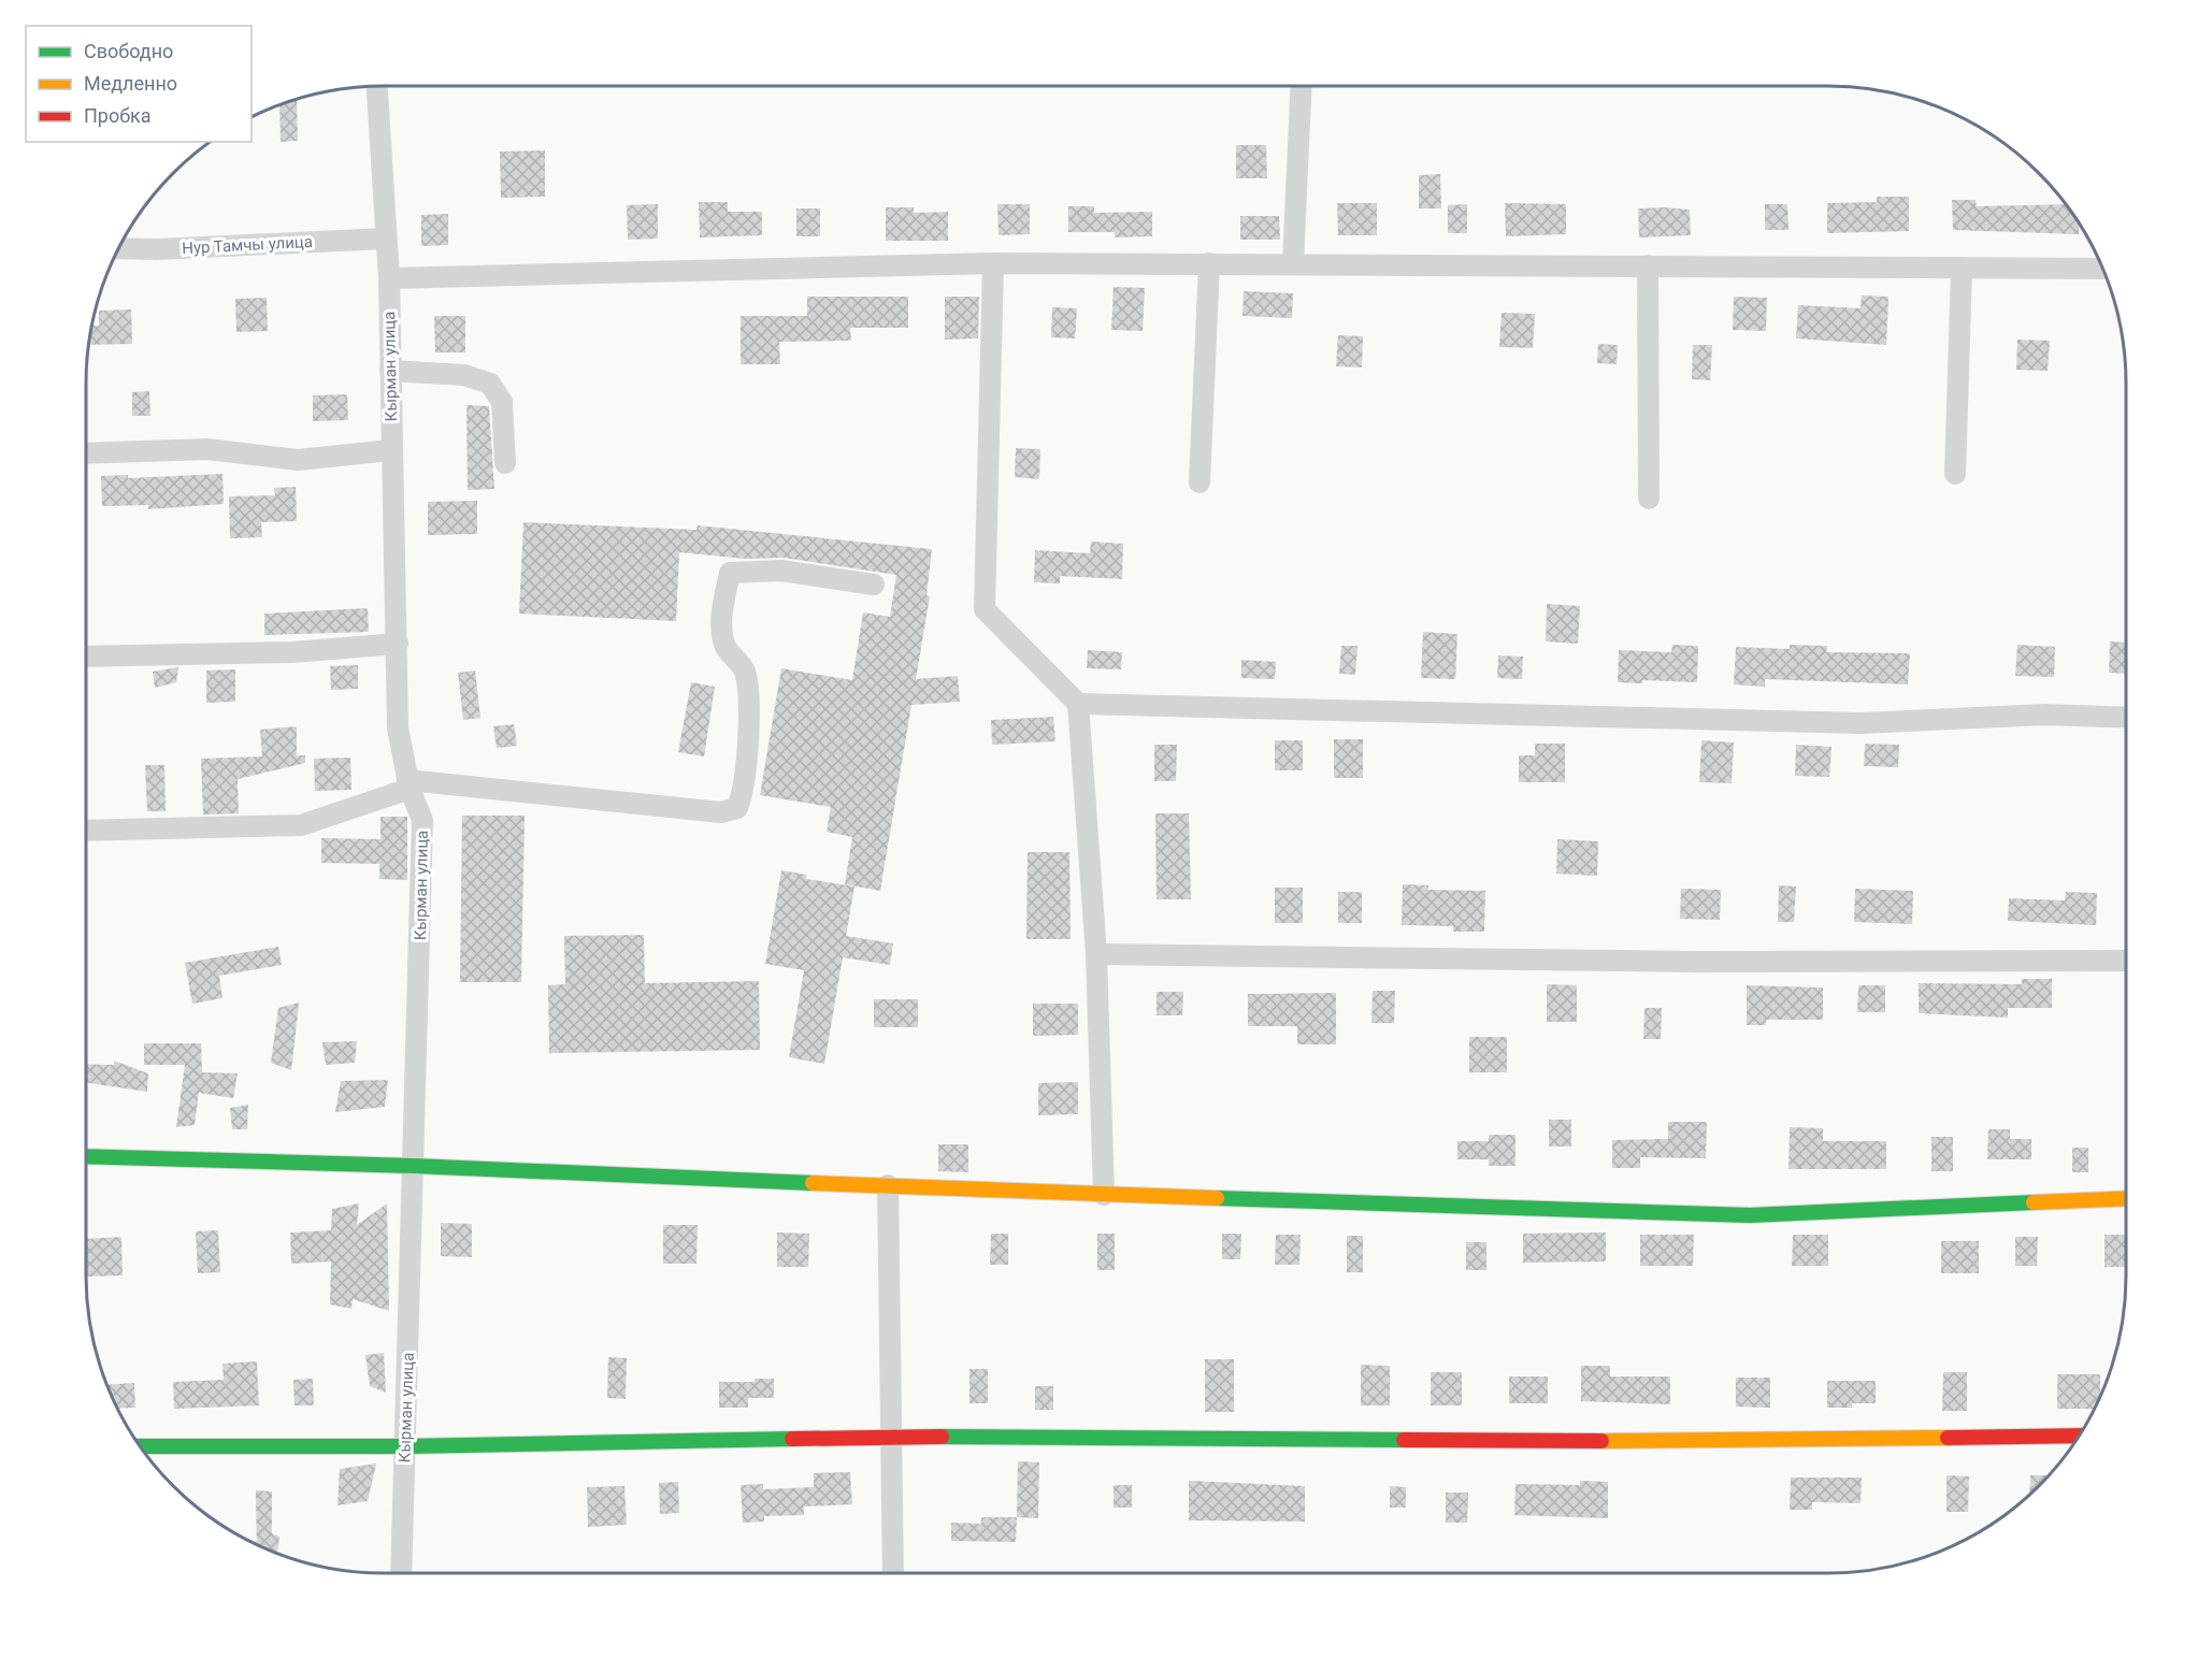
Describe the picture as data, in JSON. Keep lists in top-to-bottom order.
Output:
{
  "streets": {
    "street": ["Нур Тамчы улица", "Кырман улица"]
  },
  "crossings": [
    ["Нур Тамчы улица", "Кырман улица"]
  ],
  "legend": ["Свободно", "Медленно", "Пробка"]
}
